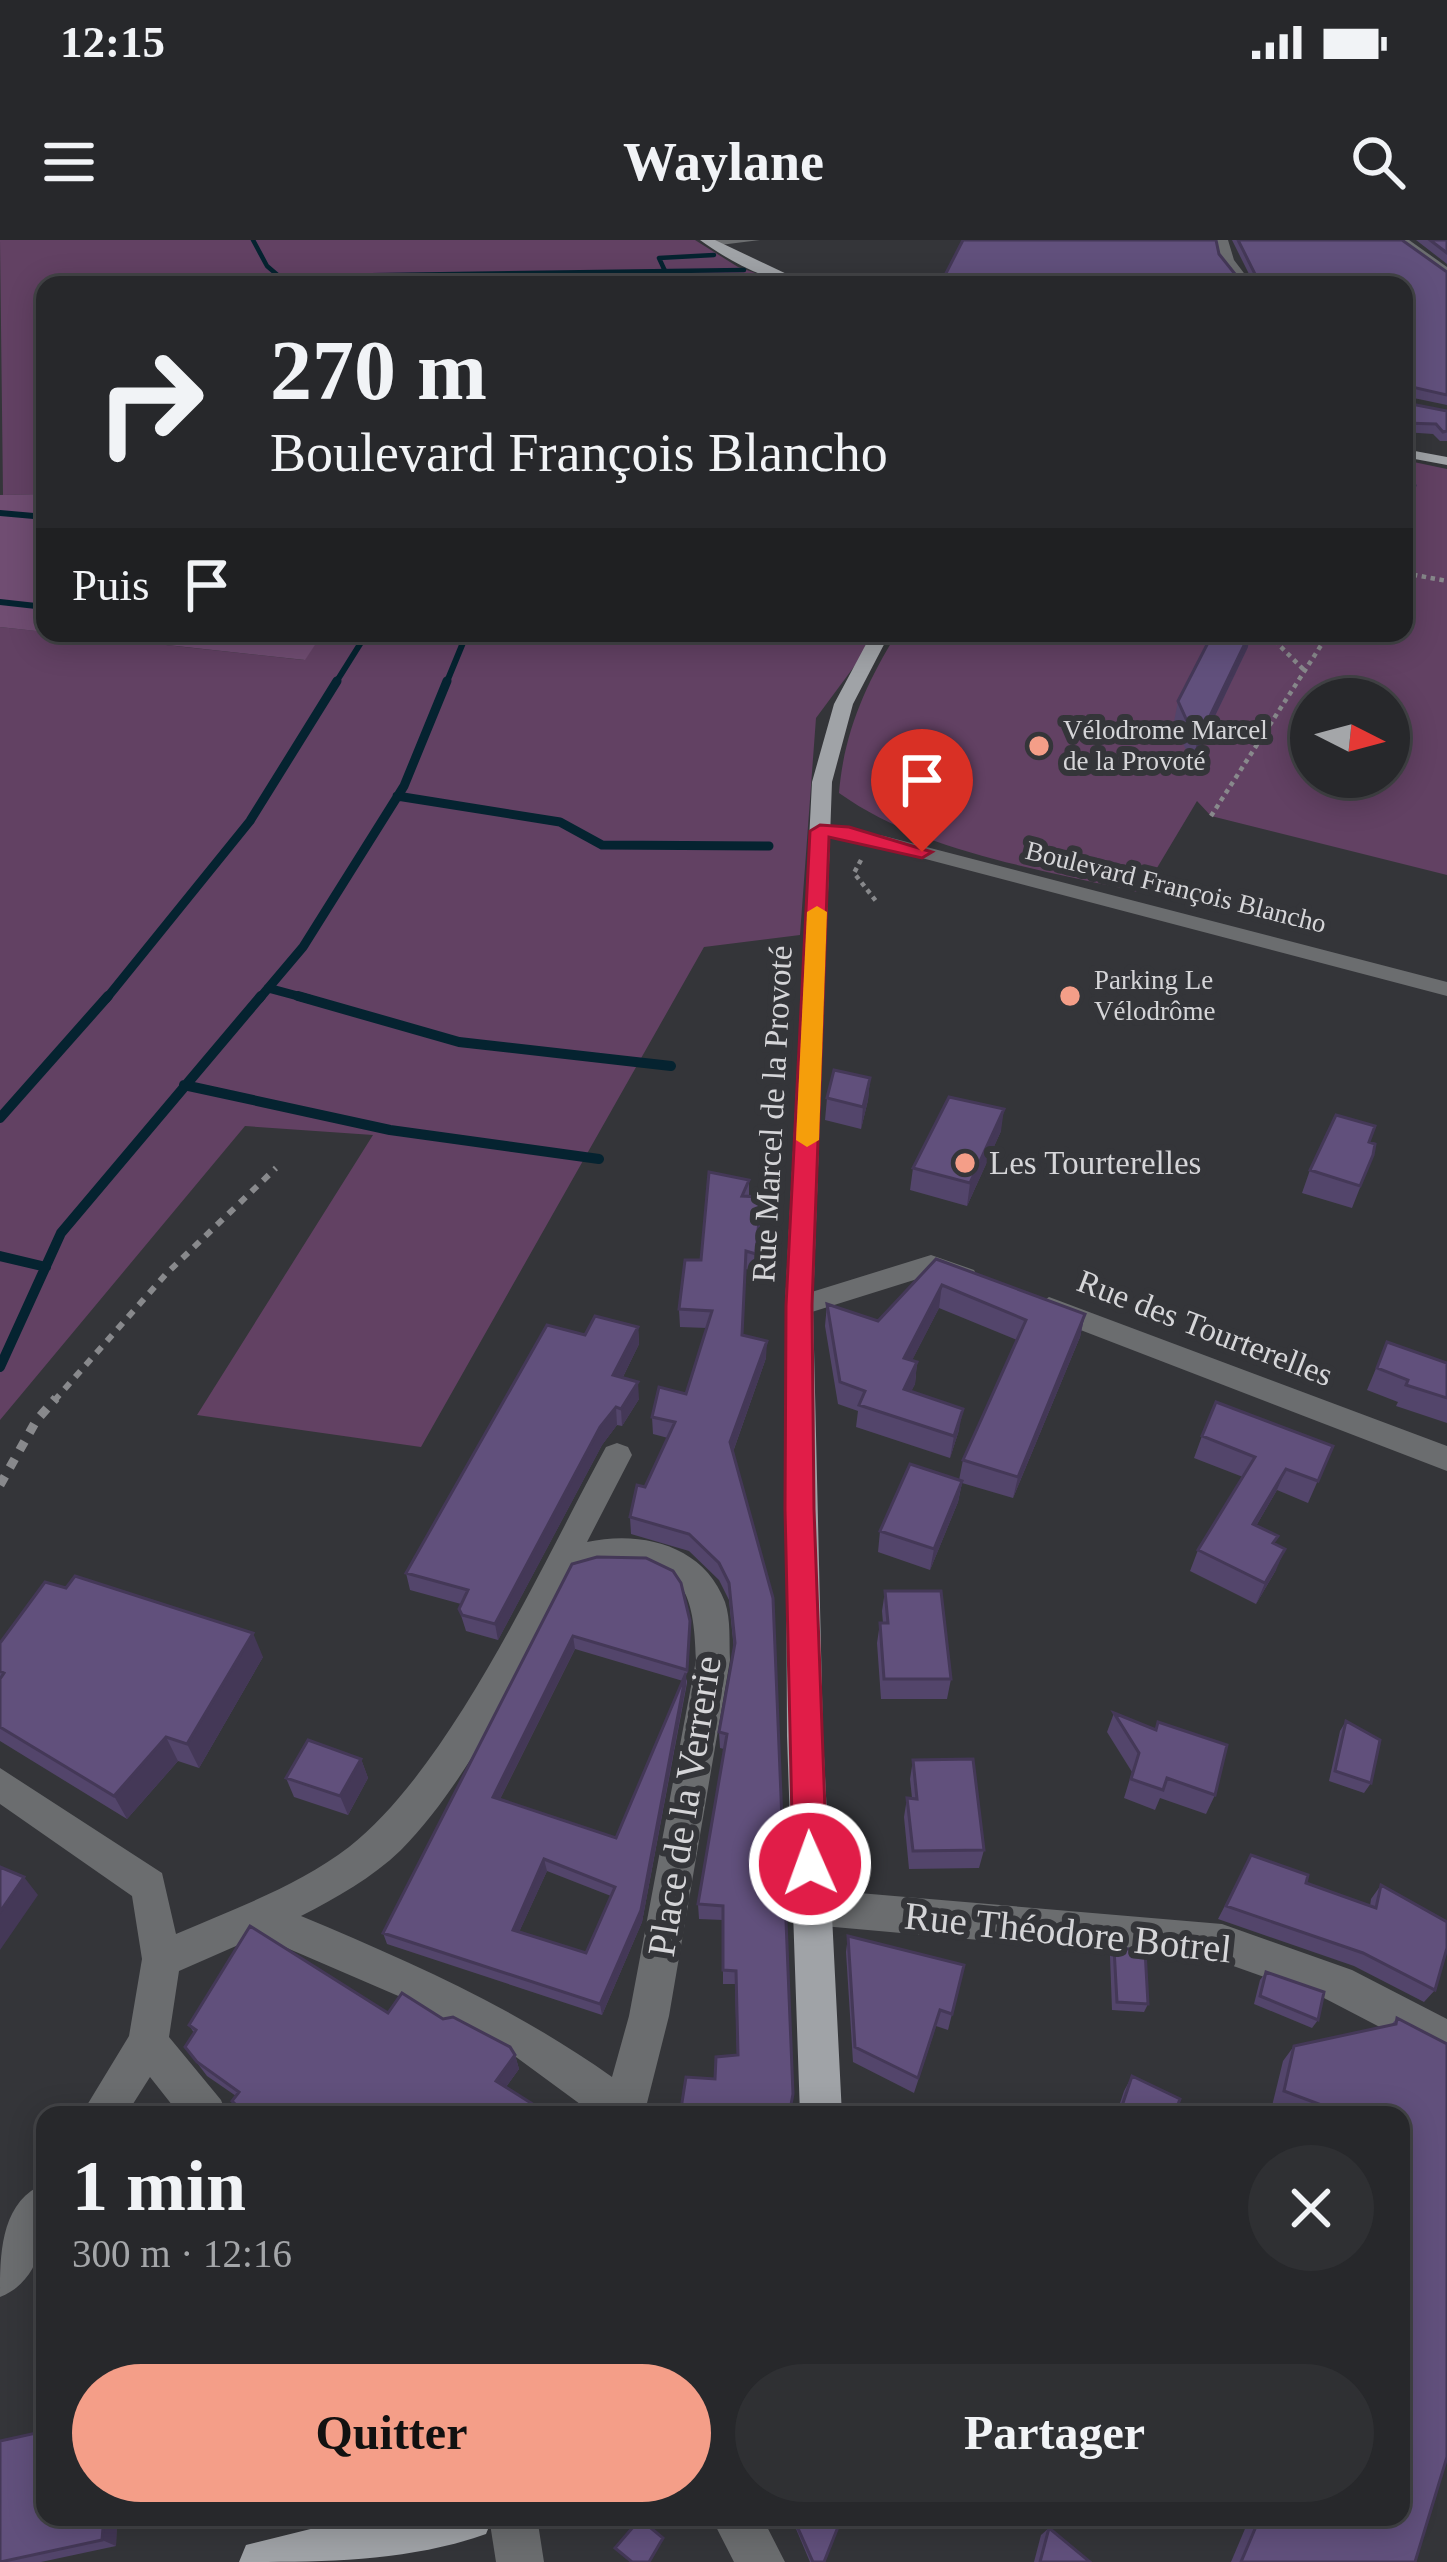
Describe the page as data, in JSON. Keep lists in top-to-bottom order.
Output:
{
  "streets": {
    "main road": ["Rue Marcel de la Provoté"],
    "street": [
      "Boulevard François Blancho",
      "Rue des Tourterelles",
      "Place de la Verrerie",
      "Rue Théodore Botrel"
    ]
  },
  "crossings": [
    ["Boulevard François Blancho", "Rue Marcel de la Provoté"],
    ["Rue Marcel de la Provoté", "Rue Théodore Botrel"]
  ],
  "places": ["Vélodrome Marcel de la Provoté", "Parking Le Vélodrôme", "Les Tourterelles"],
  "north": "right",
  "page": {
    "status": "12:15",
    "header": "Waylane",
    "turn": ["270 m", "Boulevard François Blancho"],
    "then": "Puis",
    "heading": ["1 min", "300 m · 12:16"],
    "buttons": ["Quitter", "Partager"]
  }
}
